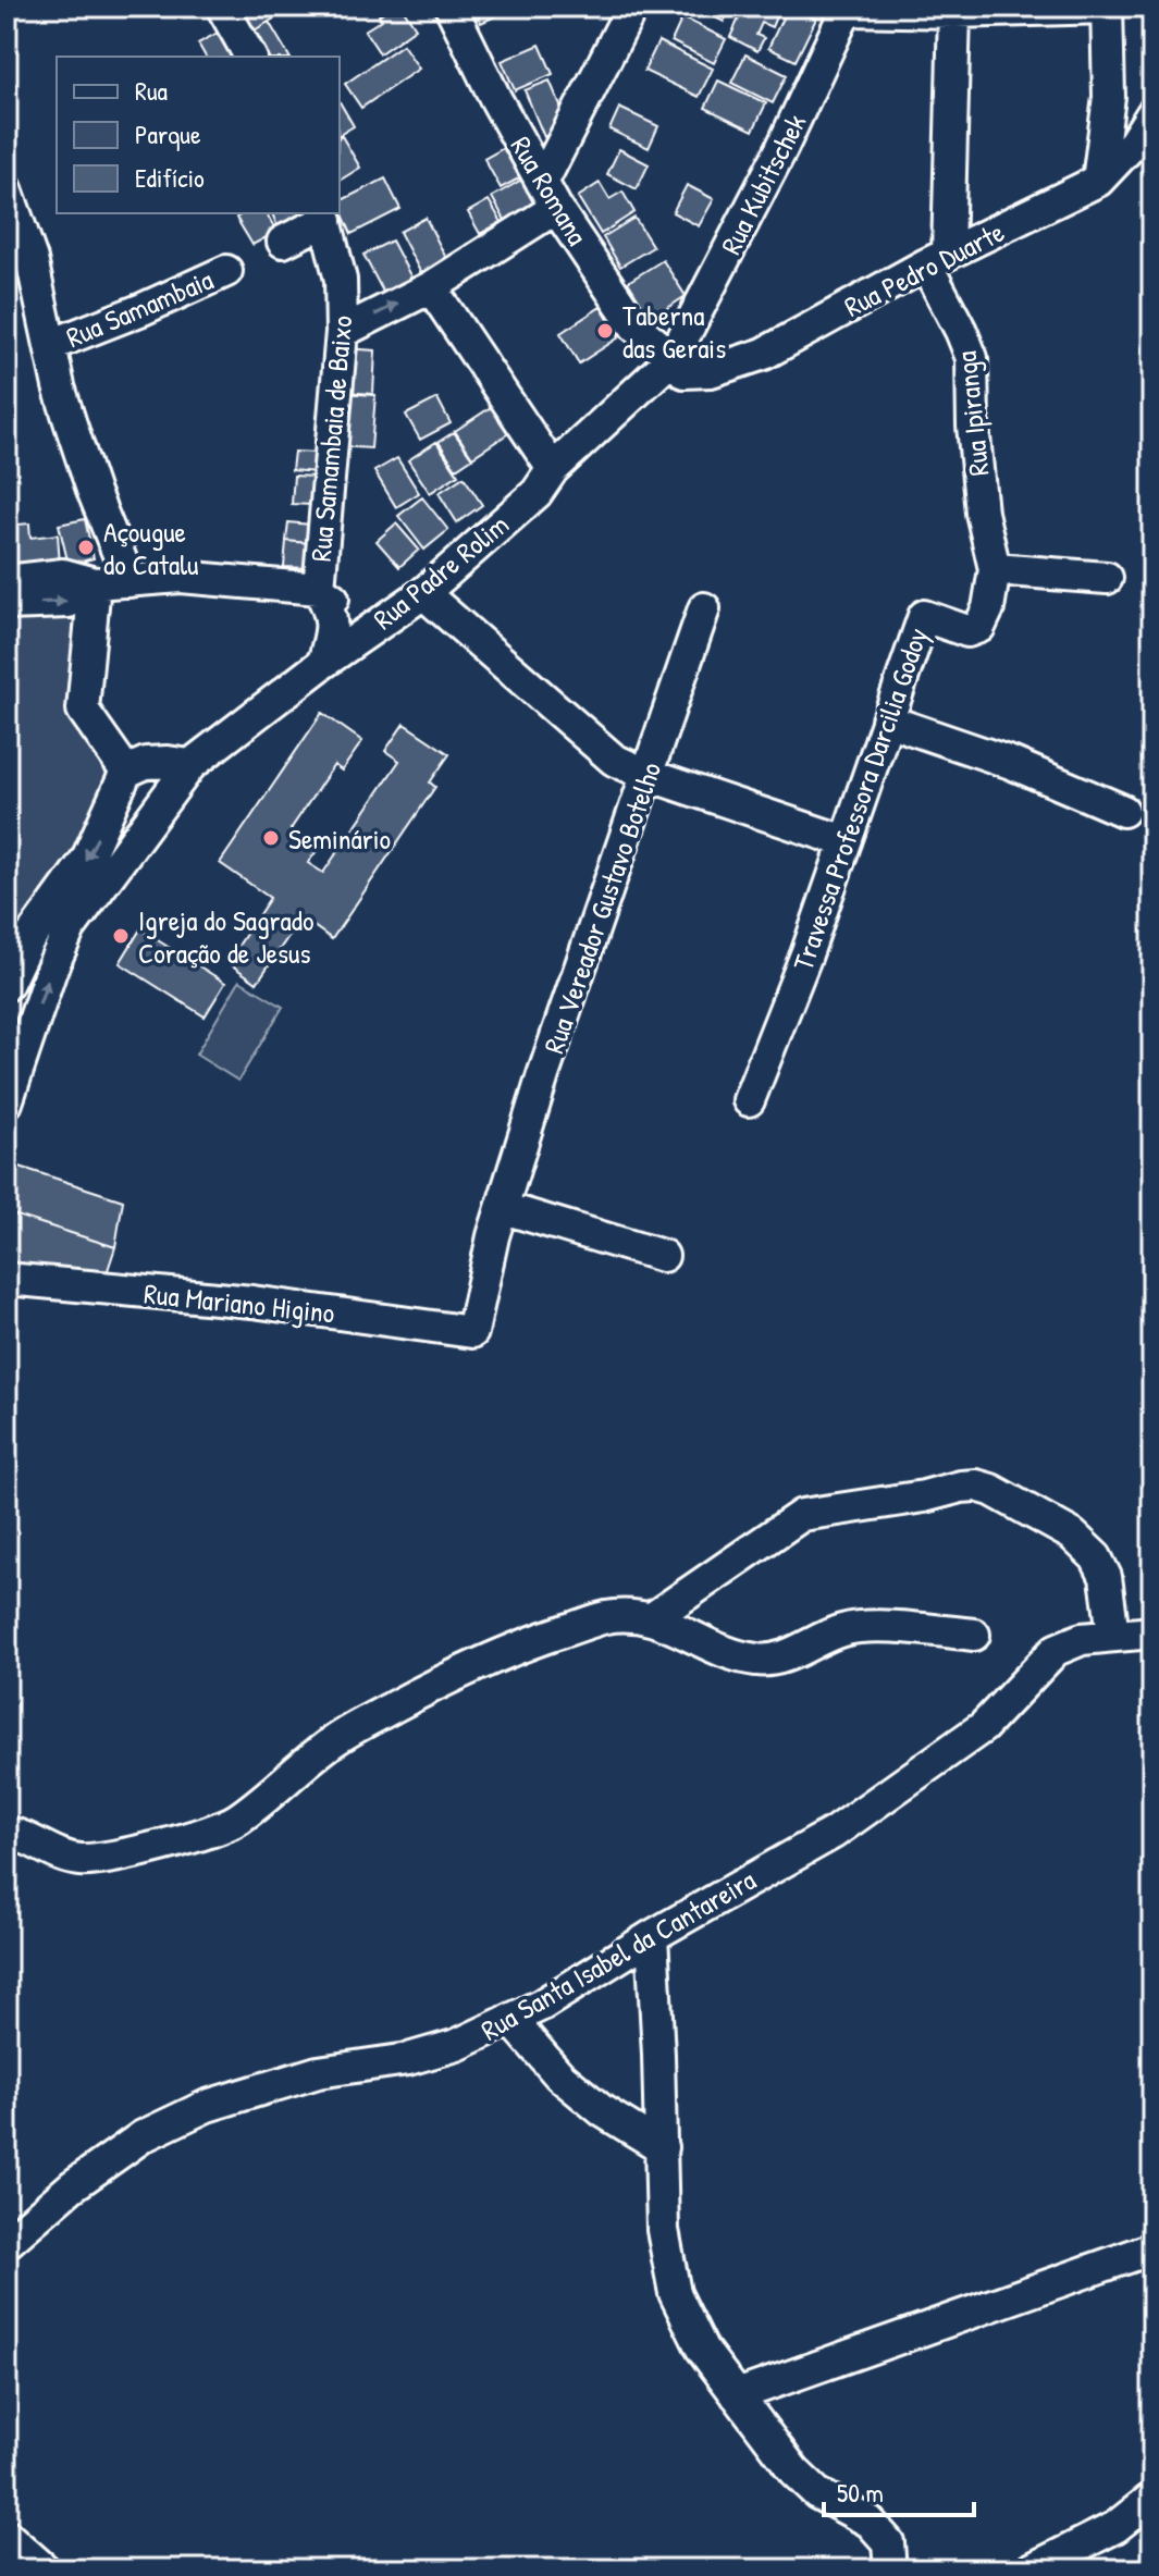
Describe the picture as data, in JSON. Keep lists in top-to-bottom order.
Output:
{
  "streets": {
    "street": [
      "Rua Kubitschek",
      "Rua Romana",
      "Rua Pedro Duarte",
      "Rua Samambaia",
      "Rua Ipiranga",
      "Rua Samambaia de Baixo",
      "Rua Padre Rolim",
      "Travessa Professora Darcilia Godoy",
      "Rua Vereador Gustavo Botelho",
      "Rua Mariano Higino",
      "Rua Santa Isabel da Cantareira"
    ]
  },
  "crossings": [
    ["Rua Kubitschek", "Rua Romana"],
    ["Rua Kubitschek", "Rua Pedro Duarte"],
    ["Rua Kubitschek", "Rua Padre Rolim"],
    ["Rua Romana", "Rua Pedro Duarte"],
    ["Rua Romana", "Rua Padre Rolim"],
    ["Rua Pedro Duarte", "Rua Ipiranga"],
    ["Rua Pedro Duarte", "Rua Padre Rolim"],
    ["Rua Ipiranga", "Travessa Professora Darcilia Godoy"],
    ["Rua Samambaia de Baixo", "Rua Padre Rolim"],
    ["Rua Vereador Gustavo Botelho", "Rua Mariano Higino"]
  ],
  "places": [
    "Taberna das Gerais",
    "Açougue do Catalu",
    "Seminário",
    "Igreja do Sagrado Coração de Jesus"
  ],
  "legend": ["Rua", "Parque", "Edifício"],
  "scale_bar": "50 m"
}
